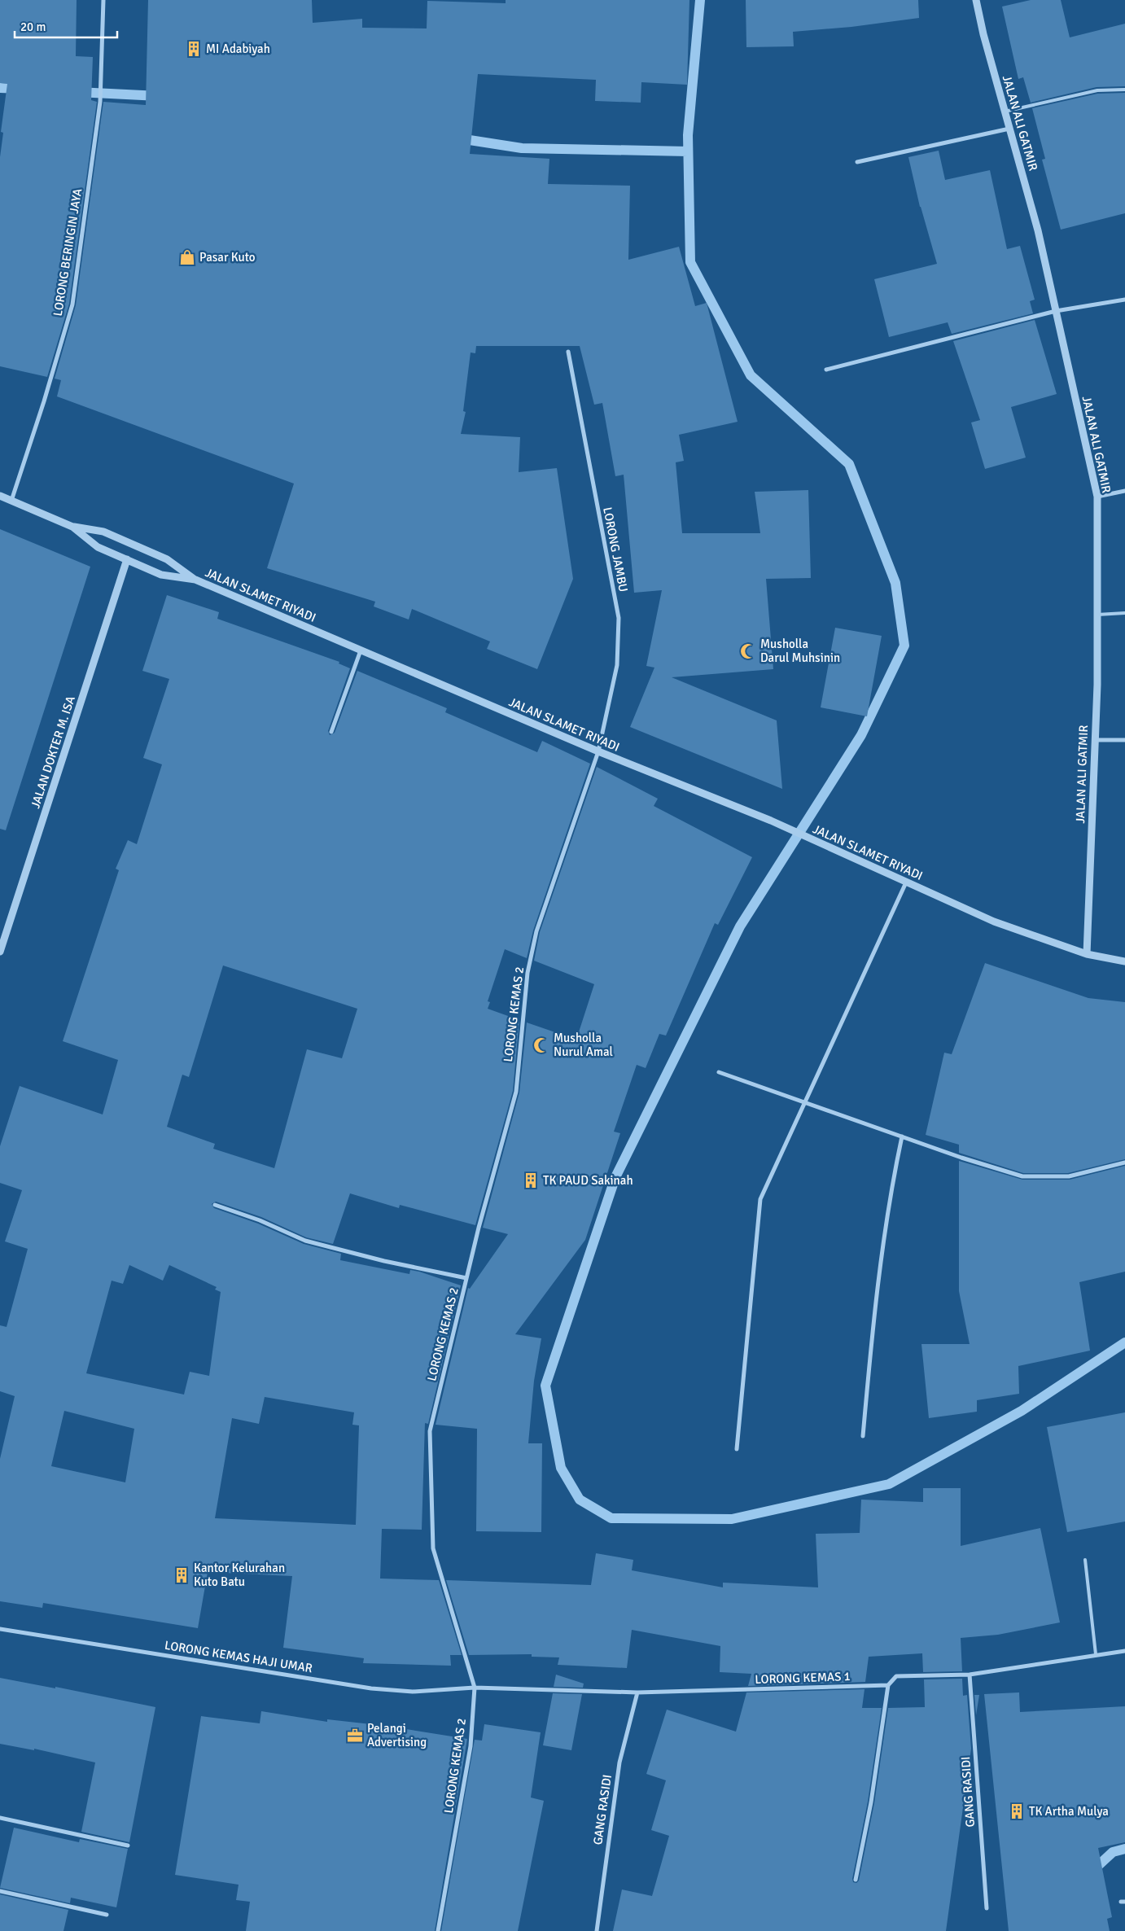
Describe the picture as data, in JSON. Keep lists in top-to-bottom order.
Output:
{
  "streets": {
    "street": [
      "JALAN ALI GATMIR",
      "LORONG BERINGIN JAYA",
      "LORONG JAMBU",
      "JALAN SLAMET RIYADI",
      "JALAN DOKTER M. ISA",
      "LORONG KEMAS 2",
      "LORONG KEMAS HAJI UMAR",
      "LORONG KEMAS 1",
      "GANG RASIDI"
    ]
  },
  "crossings": [
    ["JALAN ALI GATMIR", "JALAN SLAMET RIYADI"],
    ["LORONG BERINGIN JAYA", "JALAN SLAMET RIYADI"],
    ["LORONG JAMBU", "JALAN SLAMET RIYADI"],
    ["LORONG JAMBU", "LORONG KEMAS 2"],
    ["JALAN SLAMET RIYADI", "JALAN DOKTER M. ISA"],
    ["JALAN SLAMET RIYADI", "LORONG KEMAS 2"],
    ["LORONG KEMAS 2", "LORONG KEMAS HAJI UMAR"],
    ["LORONG KEMAS 2", "LORONG KEMAS 1"],
    ["LORONG KEMAS HAJI UMAR", "LORONG KEMAS 1"],
    ["LORONG KEMAS 1", "GANG RASIDI"]
  ],
  "places": {
    "building": [
      "MI Adabiyah",
      "TK PAUD Sakinah",
      "Kantor Kelurahan Kuto Batu",
      "TK Artha Mulya"
    ],
    "shop": ["Pasar Kuto"],
    "mosque": ["Musholla Darul Muhsinin", "Musholla Nurul Amal"],
    "office": ["Pelangi Advertising"]
  },
  "scale_bar": "20 m"
}
